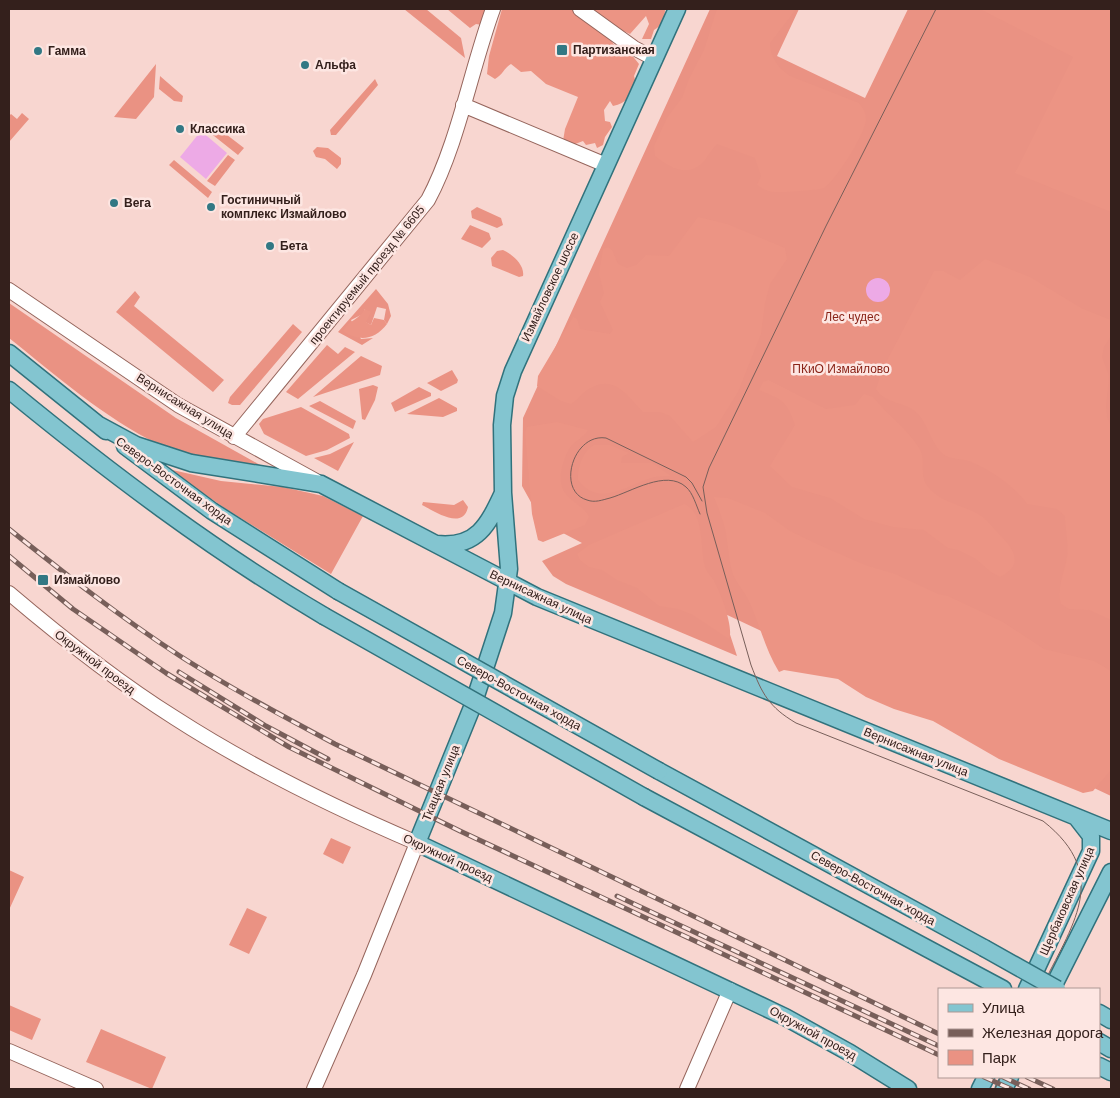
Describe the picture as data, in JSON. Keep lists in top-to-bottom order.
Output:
{
  "streets": {
    "main road": [
      "Измайловское шоссе",
      "Вернисажная улица",
      "Северо-Восточная хорда",
      "Окружной проезд",
      "Ткацкая улица",
      "Щербаковская улица"
    ],
    "street": ["проектируемый проезд № 6605"]
  },
  "crossings": [
    ["проектируемый проезд № 6605", "Вернисажная улица"],
    ["Измайловское шоссе", "Вернисажная улица"],
    ["Измайловское шоссе", "Ткацкая улица"],
    ["Вернисажная улица", "Ткацкая улица"],
    ["Вернисажная улица", "Щербаковская улица"],
    ["Окружной проезд", "Ткацкая улица"]
  ],
  "parks": ["Лес чудес", "ПКиО Измайлово"],
  "places": {
    "transit": ["Партизанская", "Измайлово"],
    "other": [
      "Гамма",
      "Альфа",
      "Классика",
      "Вега",
      "Гостиничный комплекс Измайлово",
      "Бета"
    ]
  },
  "legend": ["Улица", "Железная дорога", "Парк"]
}
